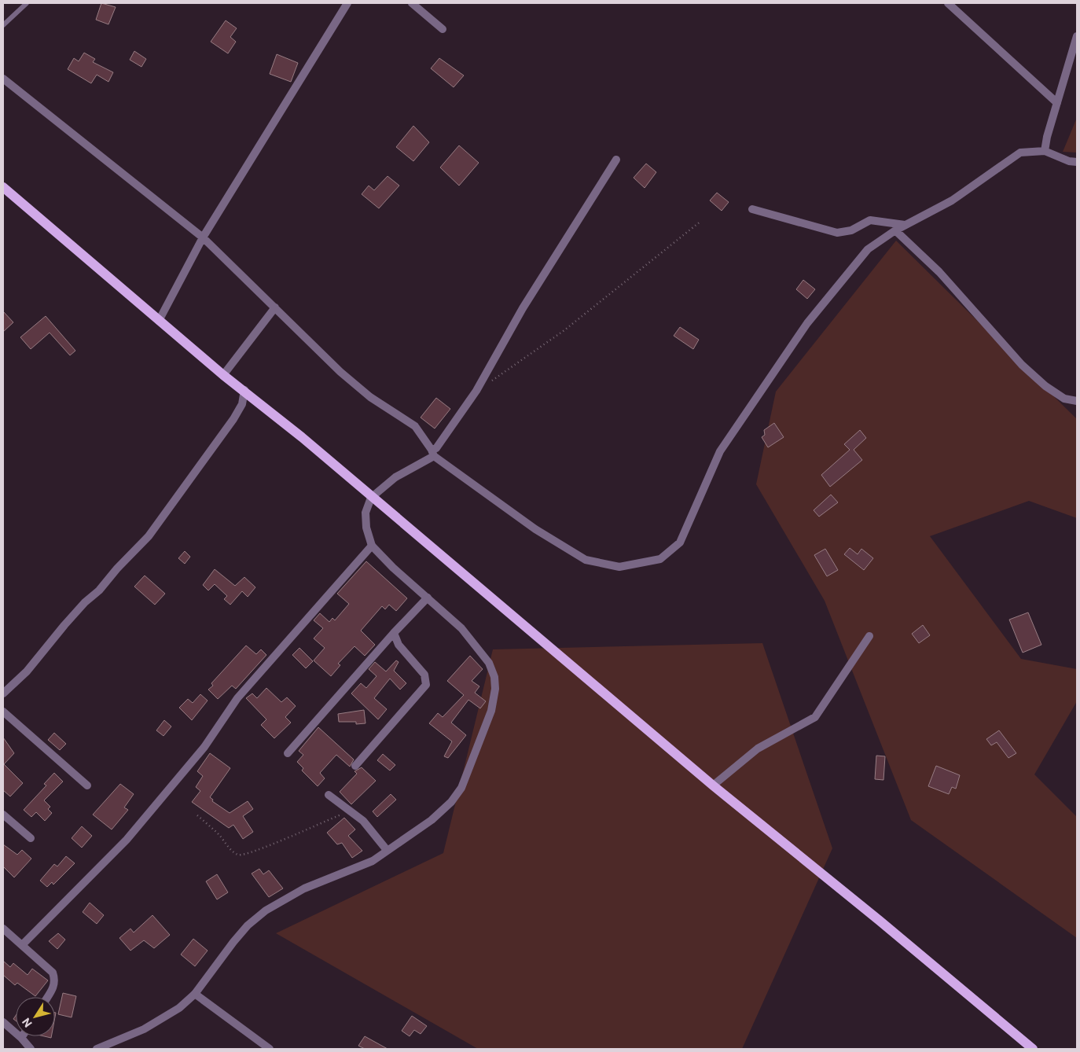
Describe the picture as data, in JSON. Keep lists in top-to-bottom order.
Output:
{
  "north": "bottom left"
}
